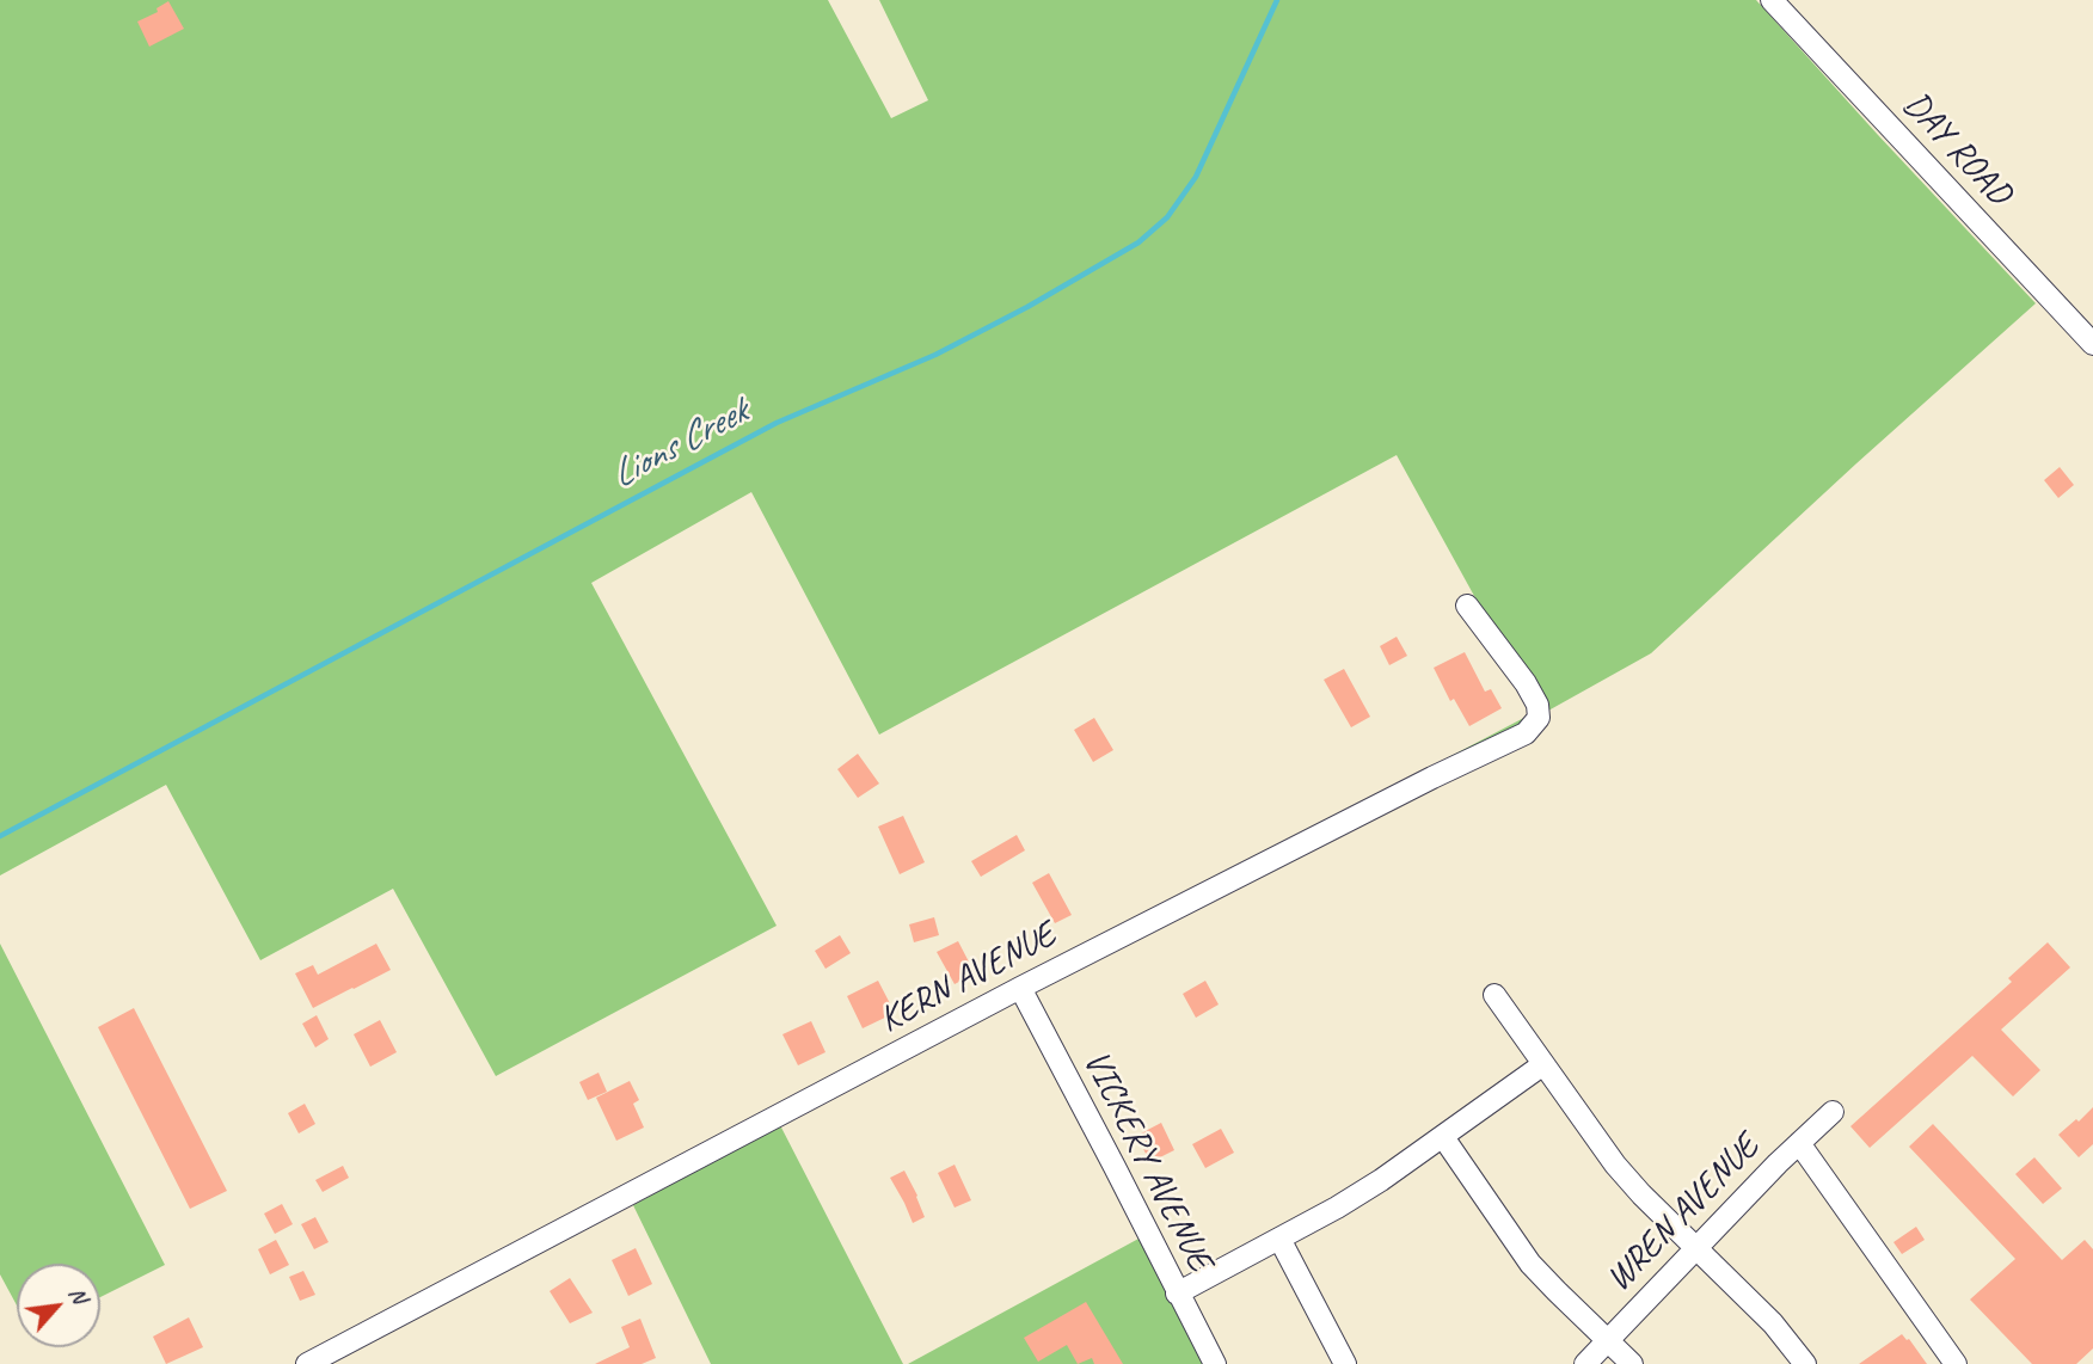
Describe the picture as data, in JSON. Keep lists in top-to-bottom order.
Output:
{
  "streets": {
    "street": [
      "DAY ROAD",
      "KERN AVENUE",
      "VICKERY AVENUE",
      "WREN AVENUE"
    ]
  },
  "crossings": [
    ["KERN AVENUE", "VICKERY AVENUE"]
  ],
  "water": ["Lions Creek"],
  "north": "top right"
}
